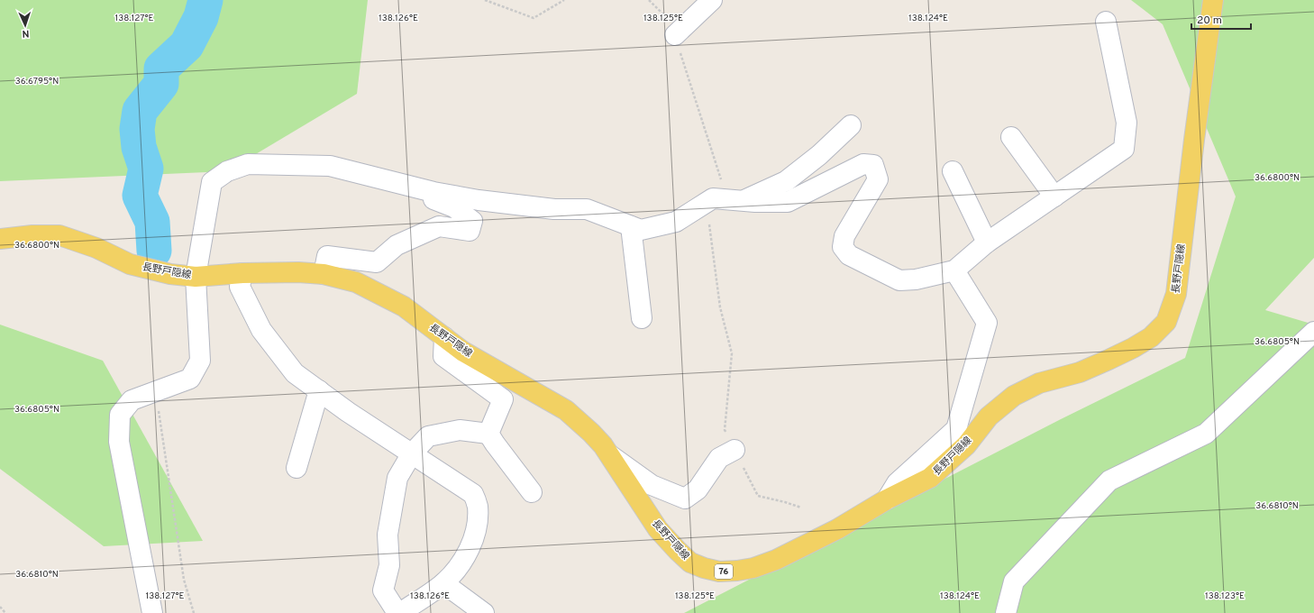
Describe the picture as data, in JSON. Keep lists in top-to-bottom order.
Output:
{
  "streets": {
    "main road": ["長野戸隠線", "76"]
  },
  "scale_bar": "20 m",
  "north": "bottom",
  "coordinates": [
    "138.127°E",
    "138.126°E",
    "138.125°E",
    "138.124°E",
    "36.6795°N",
    "36.6800°N",
    "36.6805°N",
    "36.6810°N",
    "138.123°E"
  ]
}
